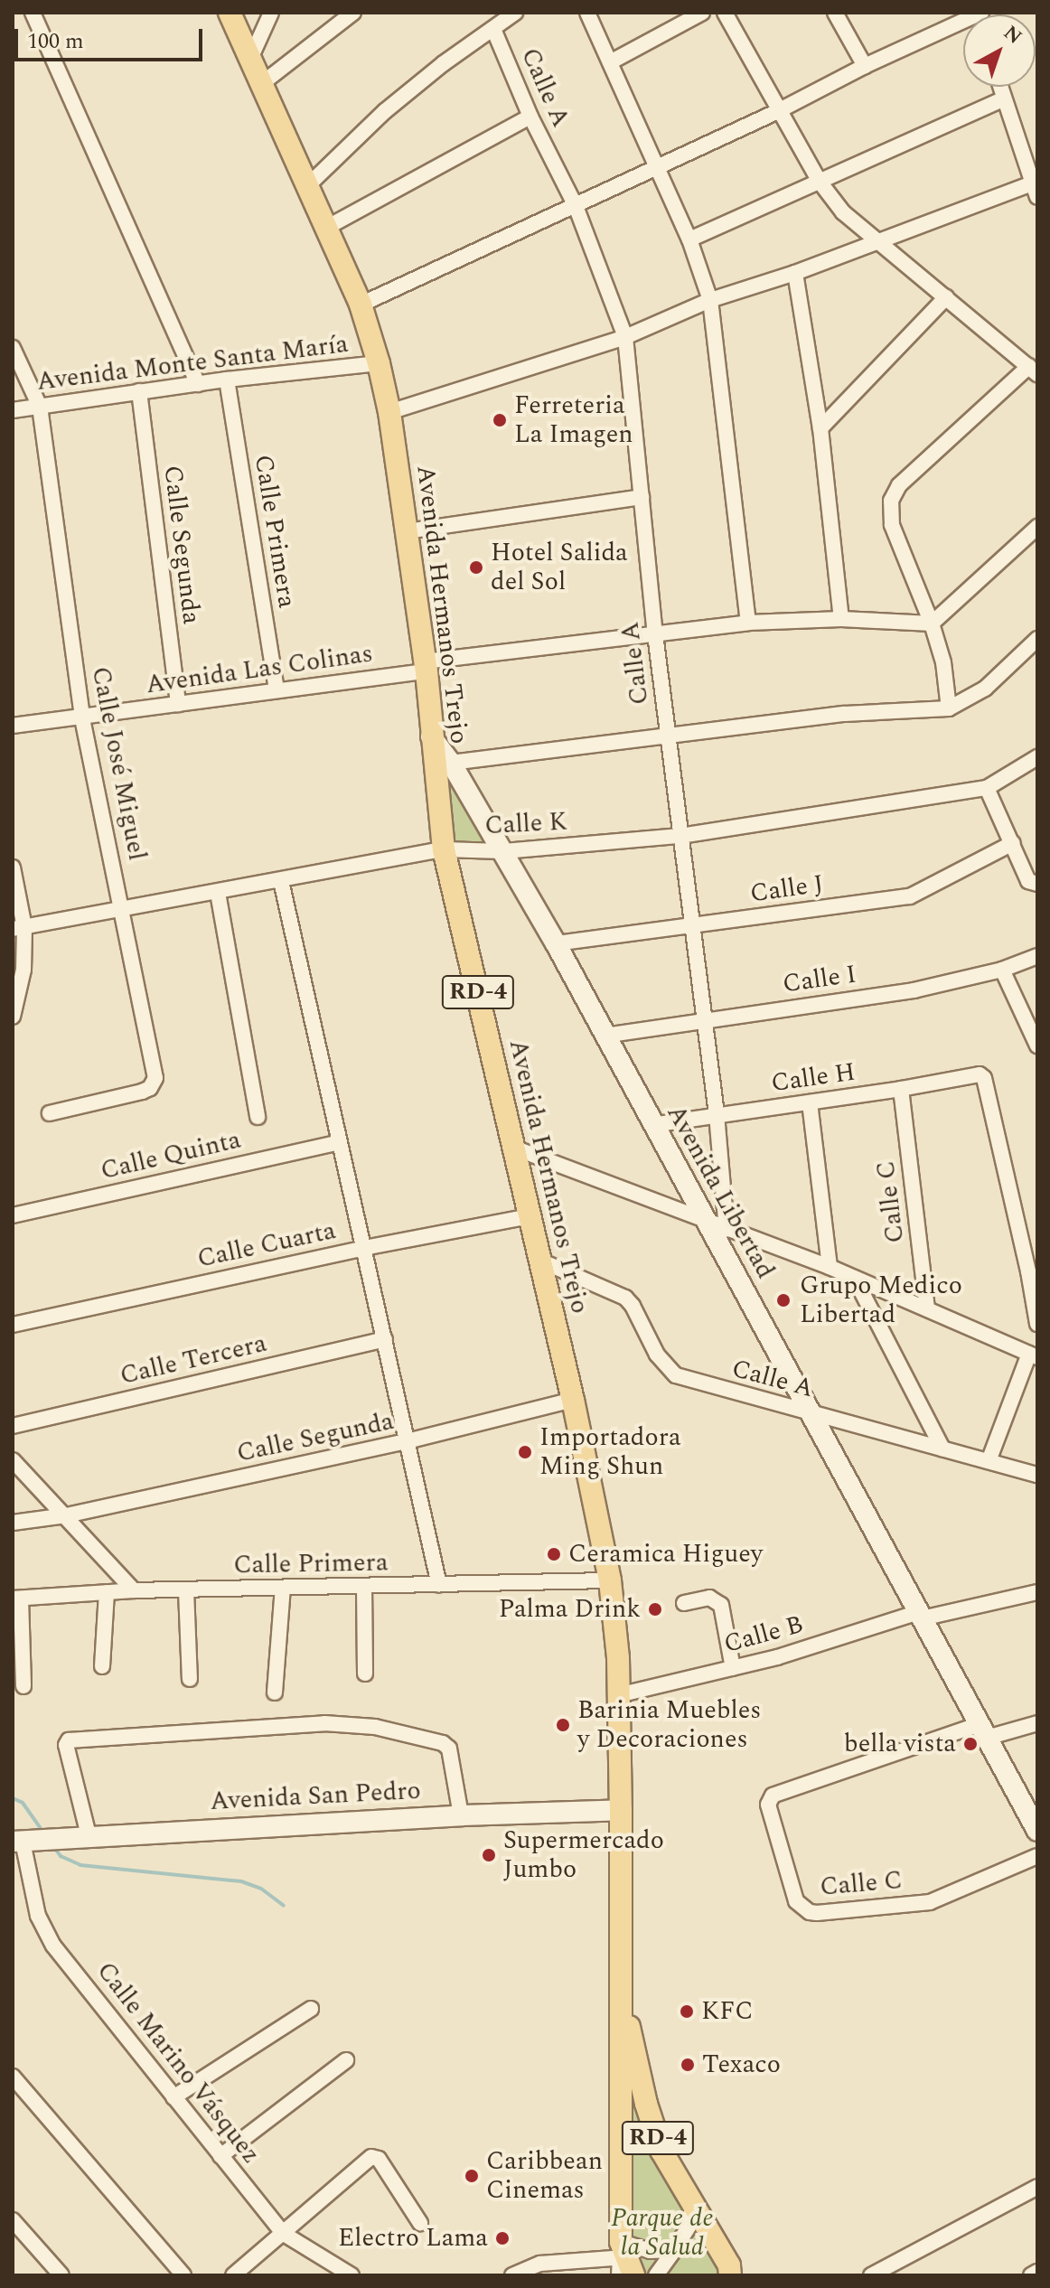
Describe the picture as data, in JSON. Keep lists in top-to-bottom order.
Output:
{
  "streets": {
    "main road": ["Avenida Hermanos Trejo", "RD-4"],
    "street": [
      "Calle A",
      "Avenida Monte Santa María",
      "Calle Primera",
      "Calle Segunda",
      "Avenida Las Colinas",
      "Calle José Miguel",
      "Calle K",
      "Calle J",
      "Calle I",
      "Calle H",
      "Calle Quinta",
      "Avenida Libertad",
      "Calle C",
      "Calle Cuarta",
      "Calle Tercera",
      "Calle B",
      "Avenida San Pedro",
      "Calle Marino Vásquez"
    ]
  },
  "crossings": [
    ["Calle A", "Avenida Hermanos Trejo"],
    ["Calle A", "Avenida Las Colinas"],
    ["Calle A", "Calle K"],
    ["Calle A", "Calle J"],
    ["Calle A", "Calle I"],
    ["Calle A", "Calle H"],
    ["Calle A", "Avenida Libertad"],
    ["Avenida Monte Santa María", "Calle Primera"],
    ["Avenida Monte Santa María", "Calle Segunda"],
    ["Avenida Monte Santa María", "Avenida Hermanos Trejo"],
    ["Avenida Monte Santa María", "Calle José Miguel"],
    ["Calle Primera", "Avenida Hermanos Trejo"],
    ["Calle Primera", "Avenida Las Colinas"],
    ["Calle Segunda", "Avenida Hermanos Trejo"],
    ["Calle Segunda", "Avenida Las Colinas"],
    ["Avenida Hermanos Trejo", "Avenida Las Colinas"],
    ["Avenida Hermanos Trejo", "Calle K"],
    ["Avenida Hermanos Trejo", "Avenida Libertad"],
    ["Avenida Hermanos Trejo", "Calle Cuarta"],
    ["Avenida Hermanos Trejo", "Calle B"],
    ["Avenida Hermanos Trejo", "Avenida San Pedro"],
    ["Avenida Las Colinas", "Calle José Miguel"],
    ["Calle José Miguel", "Calle K"],
    ["Calle K", "Avenida Libertad"],
    ["Calle J", "Avenida Libertad"],
    ["Calle I", "Avenida Libertad"],
    ["Calle H", "Avenida Libertad"],
    ["Calle H", "Calle C"],
    ["Avenida Libertad", "Calle C"],
    ["Avenida Libertad", "Calle B"],
    ["Avenida San Pedro", "Calle Marino Vásquez"]
  ],
  "parks": ["Parque de la Salud"],
  "places": [
    "Ferreteria La Imagen",
    "Hotel Salida del Sol",
    "Grupo Medico Libertad",
    "Importadora Ming Shun",
    "Ceramica Higuey",
    "Palma Drink",
    "Barinia Muebles y Decoraciones",
    "bella vista",
    "Supermercado Jumbo",
    "KFC",
    "Texaco",
    "Caribbean Cinemas",
    "Electro Lama"
  ],
  "scale_bar": "100 m",
  "north": "top right"
}
